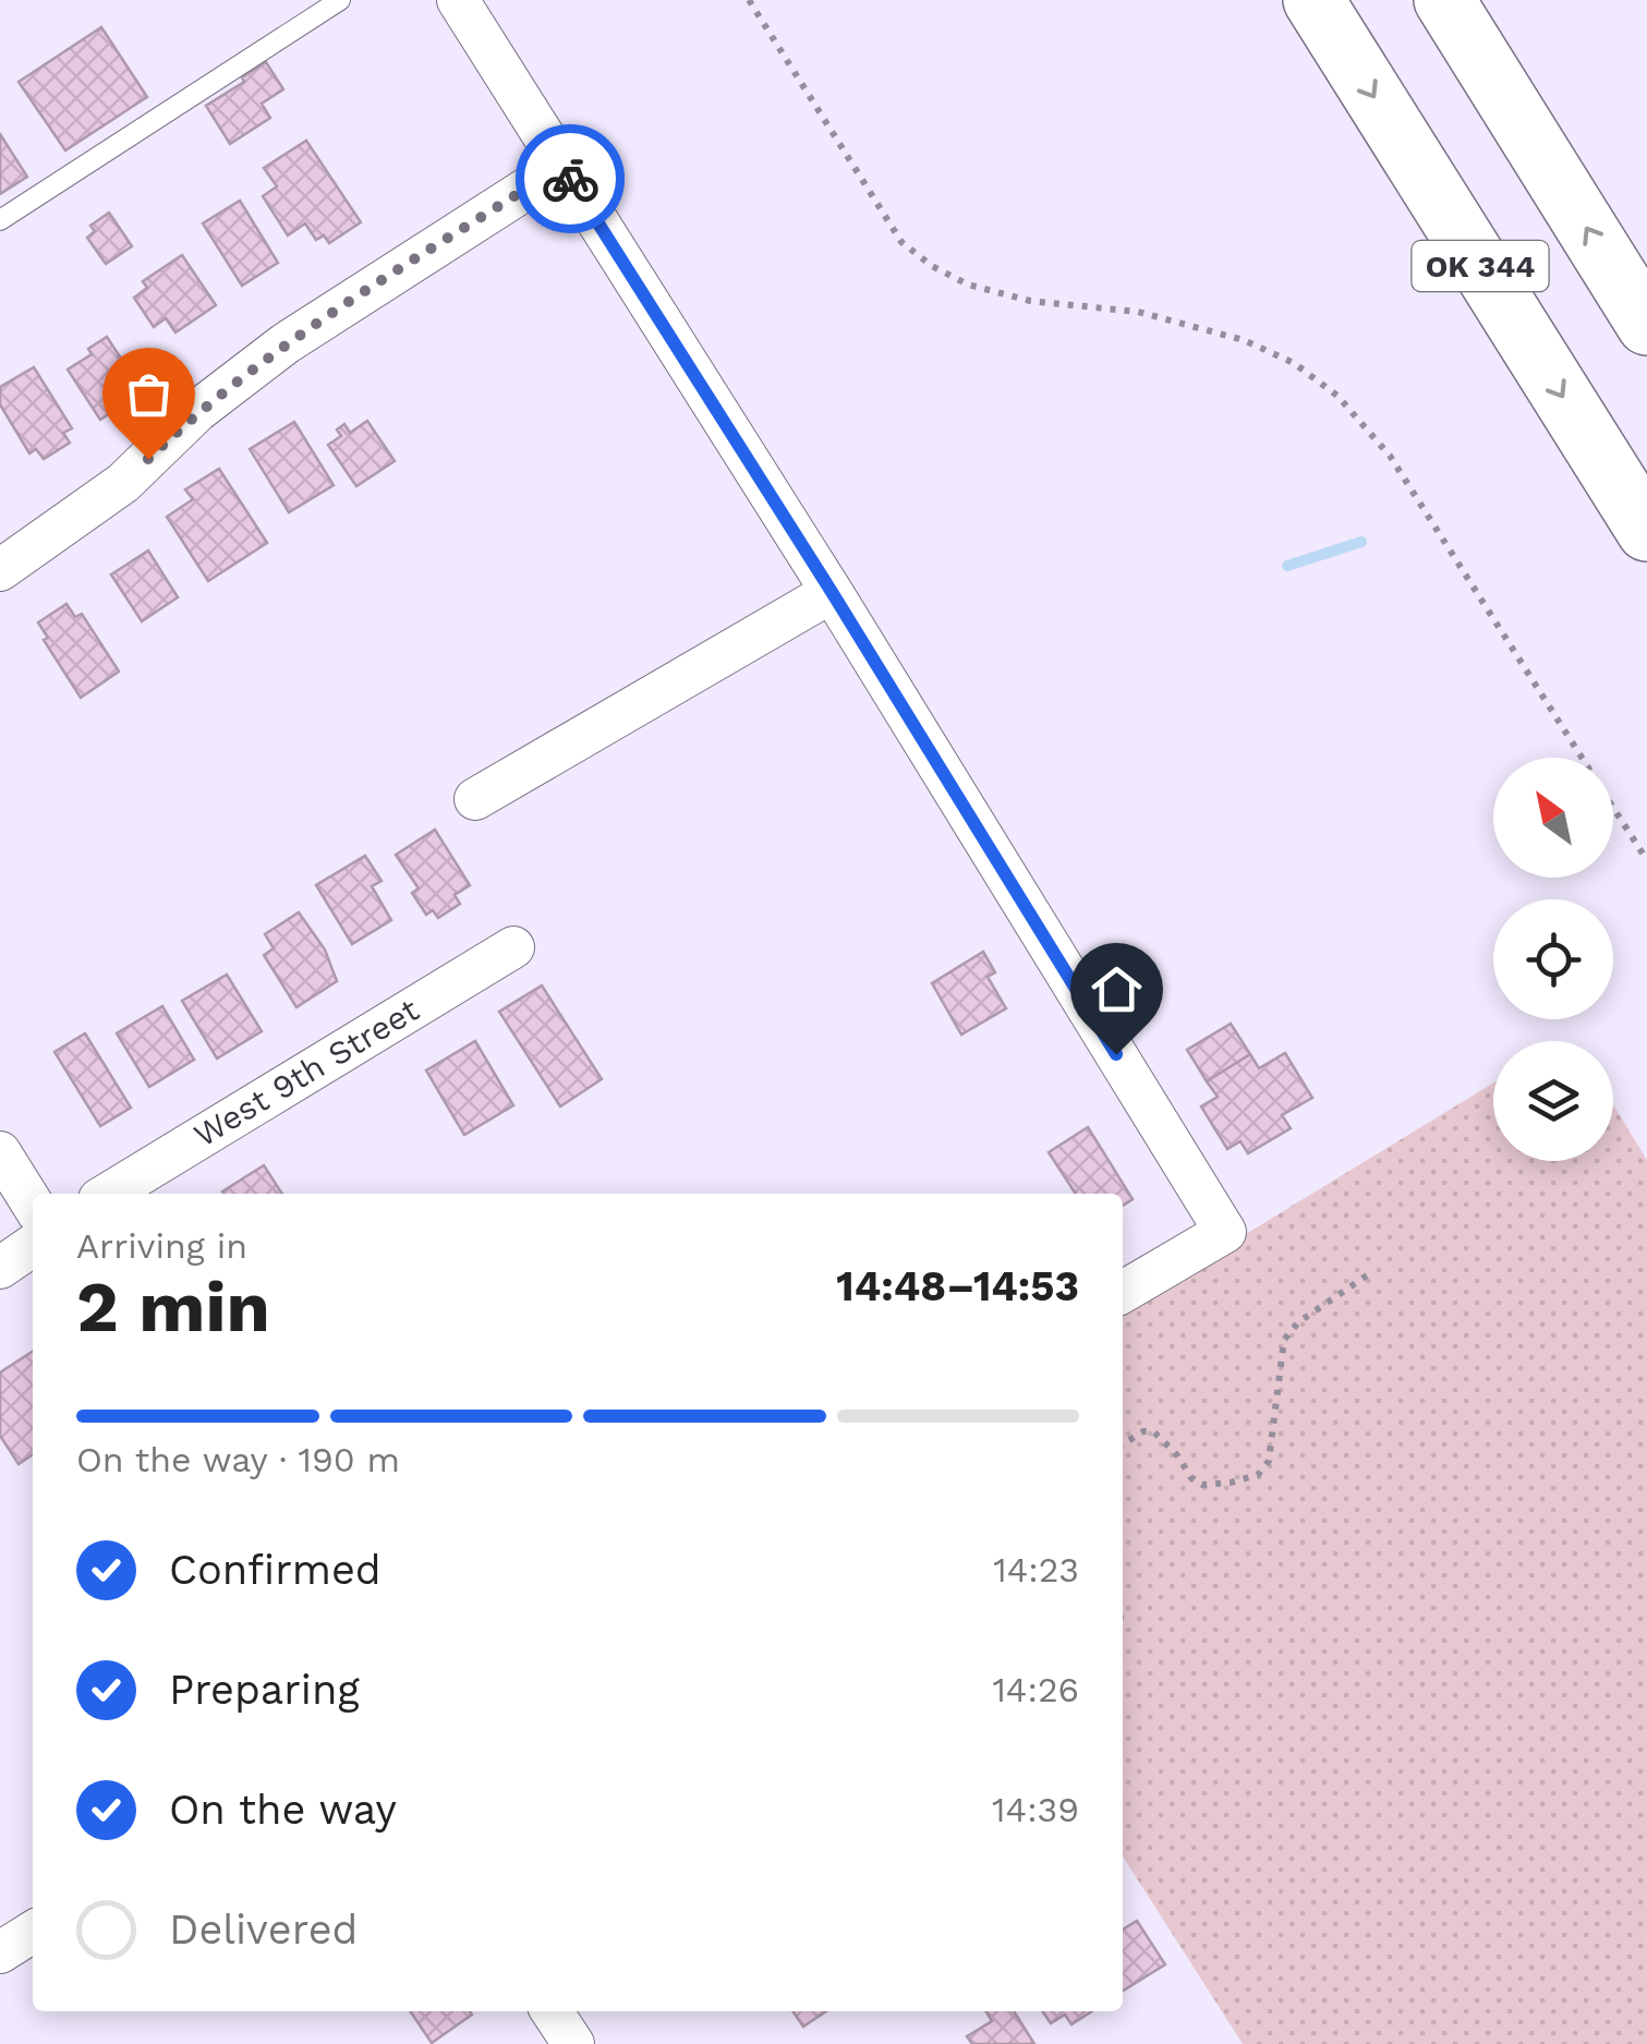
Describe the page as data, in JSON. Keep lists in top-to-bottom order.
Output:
{
  "streets": {
    "highway": ["OK 344"],
    "street": ["West 9th Street"]
  },
  "north": "top left",
  "page": {
    "heading": ["2 min", "Arriving in", "14:48–14:53"],
    "bar": "On the way · 190 m",
    "list": [
      ["Confirmed", "14:23"],
      ["Preparing", "14:26"],
      ["On the way", "14:39"],
      "Delivered"
    ]
  }
}
